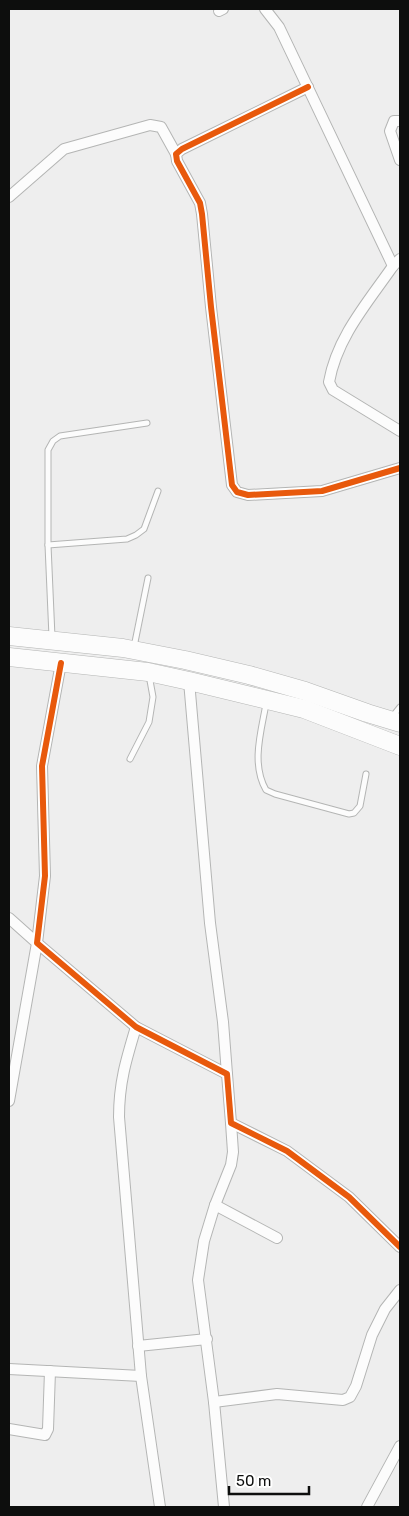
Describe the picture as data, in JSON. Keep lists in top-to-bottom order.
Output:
{
  "scale_bar": "50 m"
}
